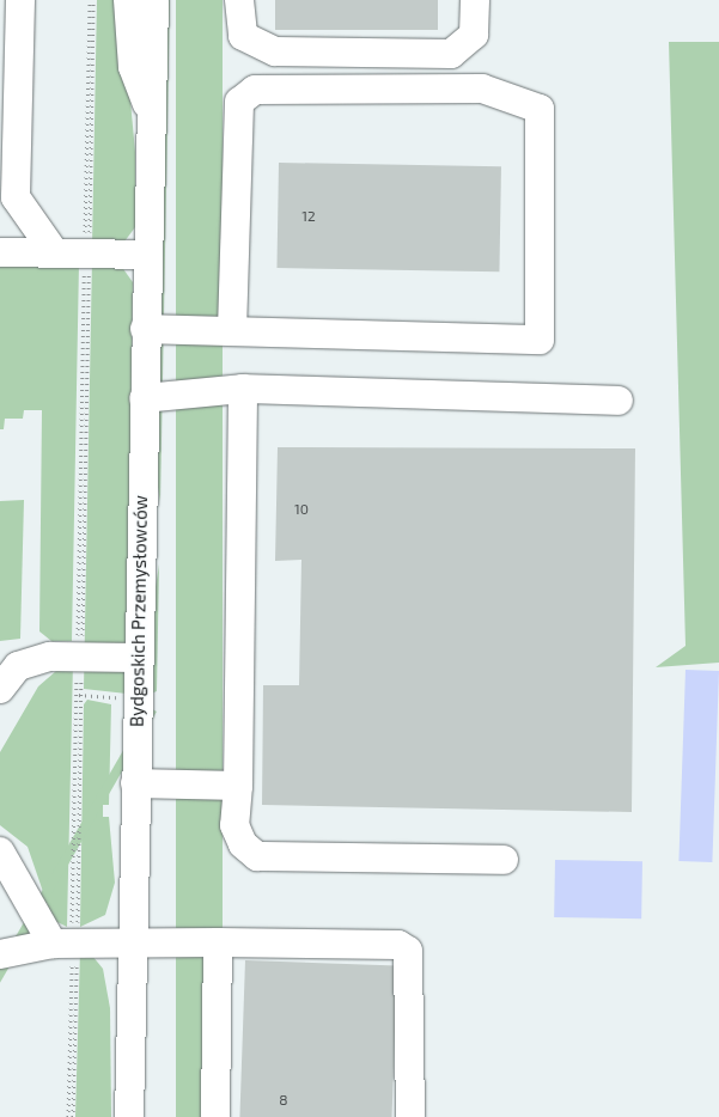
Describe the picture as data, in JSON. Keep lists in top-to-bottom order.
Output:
{
  "streets": {
    "street": ["Bydgoskich Przemysłowców"]
  },
  "house_numbers": ["12", "10", "8"]
}
